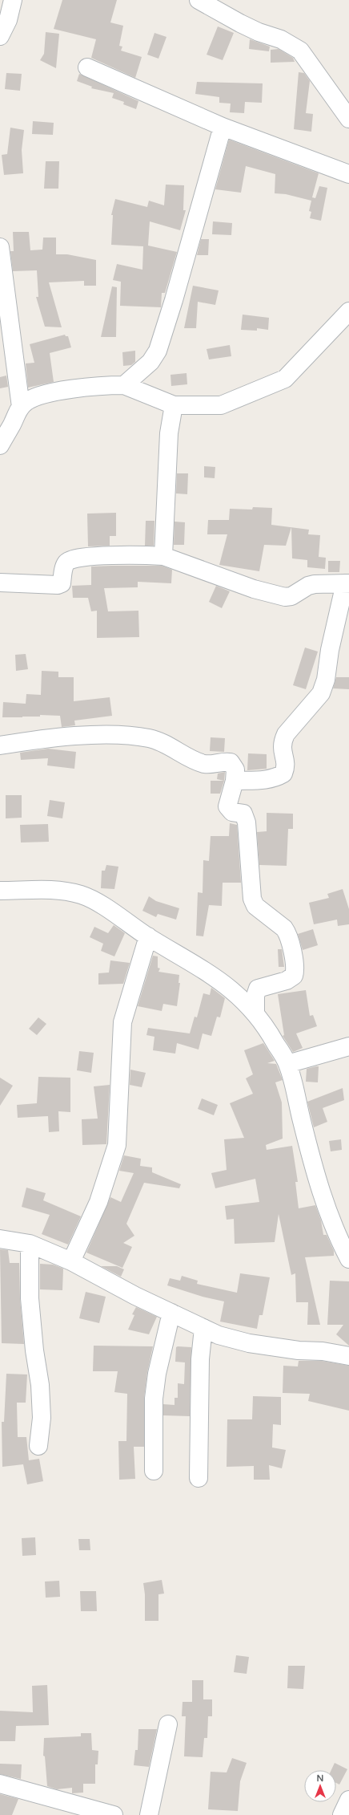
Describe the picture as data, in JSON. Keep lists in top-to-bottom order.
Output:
{
  "north": "top"
}
